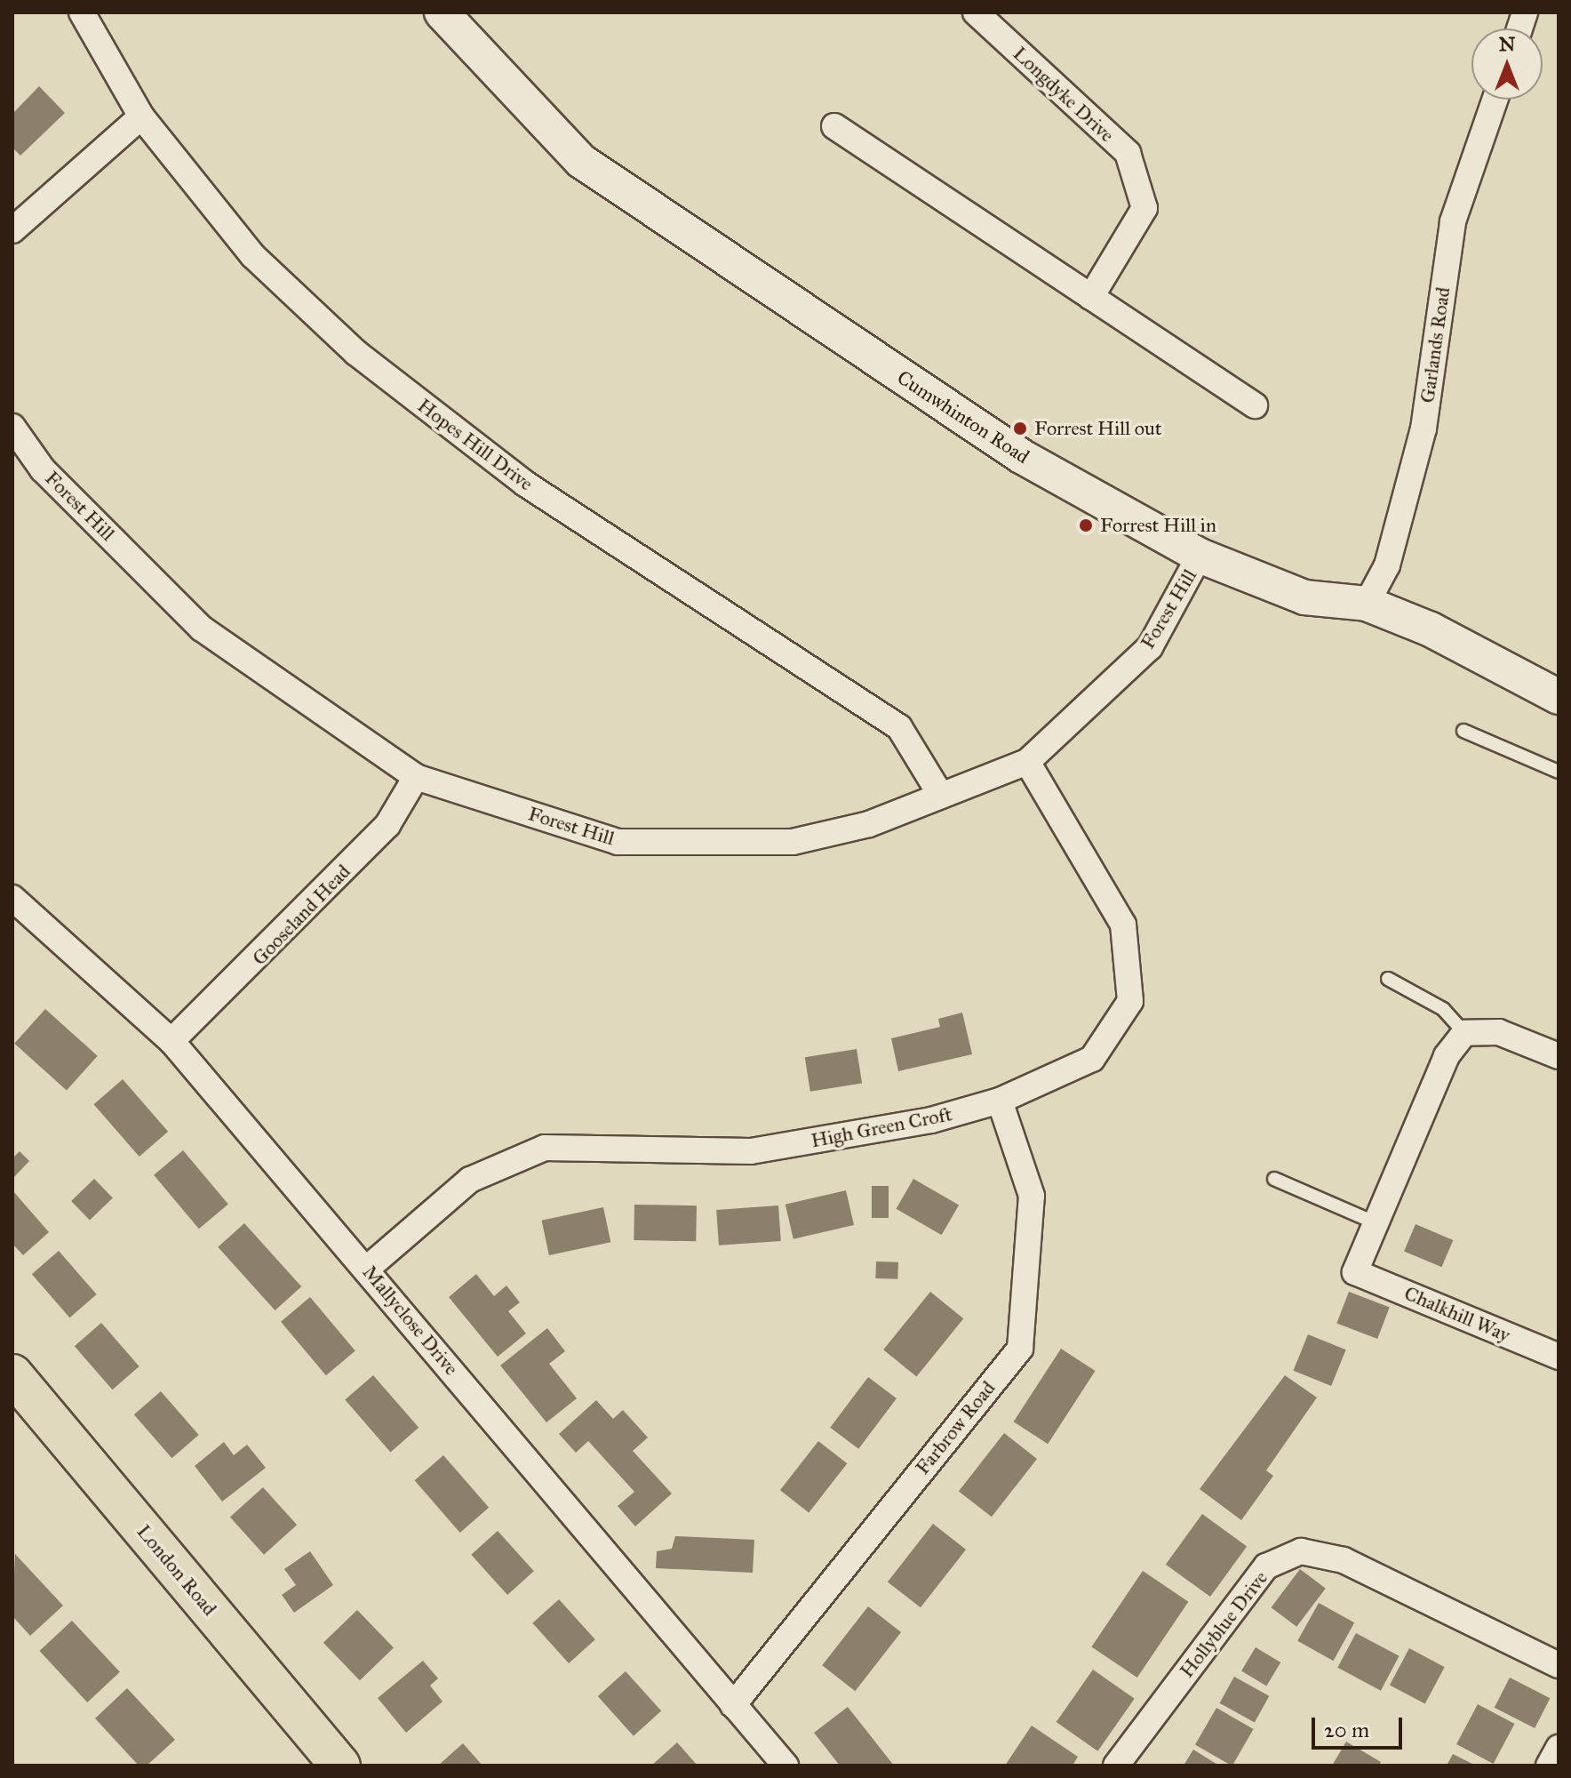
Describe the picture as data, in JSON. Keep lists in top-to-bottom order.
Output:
{
  "streets": {
    "main road": ["London Road"],
    "street": [
      "Longdyke Drive",
      "Garlands Road",
      "Cumwhinton Road",
      "Hopes Hill Drive",
      "Forest Hill",
      "Gooseland Head",
      "High Green Croft",
      "Chalkhill Way",
      "Mallyclose Drive",
      "Farbrow Road",
      "Hollyblue Drive"
    ]
  },
  "crossings": [
    ["Garlands Road", "Cumwhinton Road"],
    ["Cumwhinton Road", "Forest Hill"],
    ["Hopes Hill Drive", "Forest Hill"],
    ["Forest Hill", "Gooseland Head"],
    ["Forest Hill", "High Green Croft"],
    ["Gooseland Head", "Mallyclose Drive"],
    ["High Green Croft", "Mallyclose Drive"],
    ["High Green Croft", "Farbrow Road"],
    ["Mallyclose Drive", "Farbrow Road"]
  ],
  "places": ["Forrest Hill out", "Forrest Hill in"],
  "scale_bar": "20 m",
  "north": "top"
}
